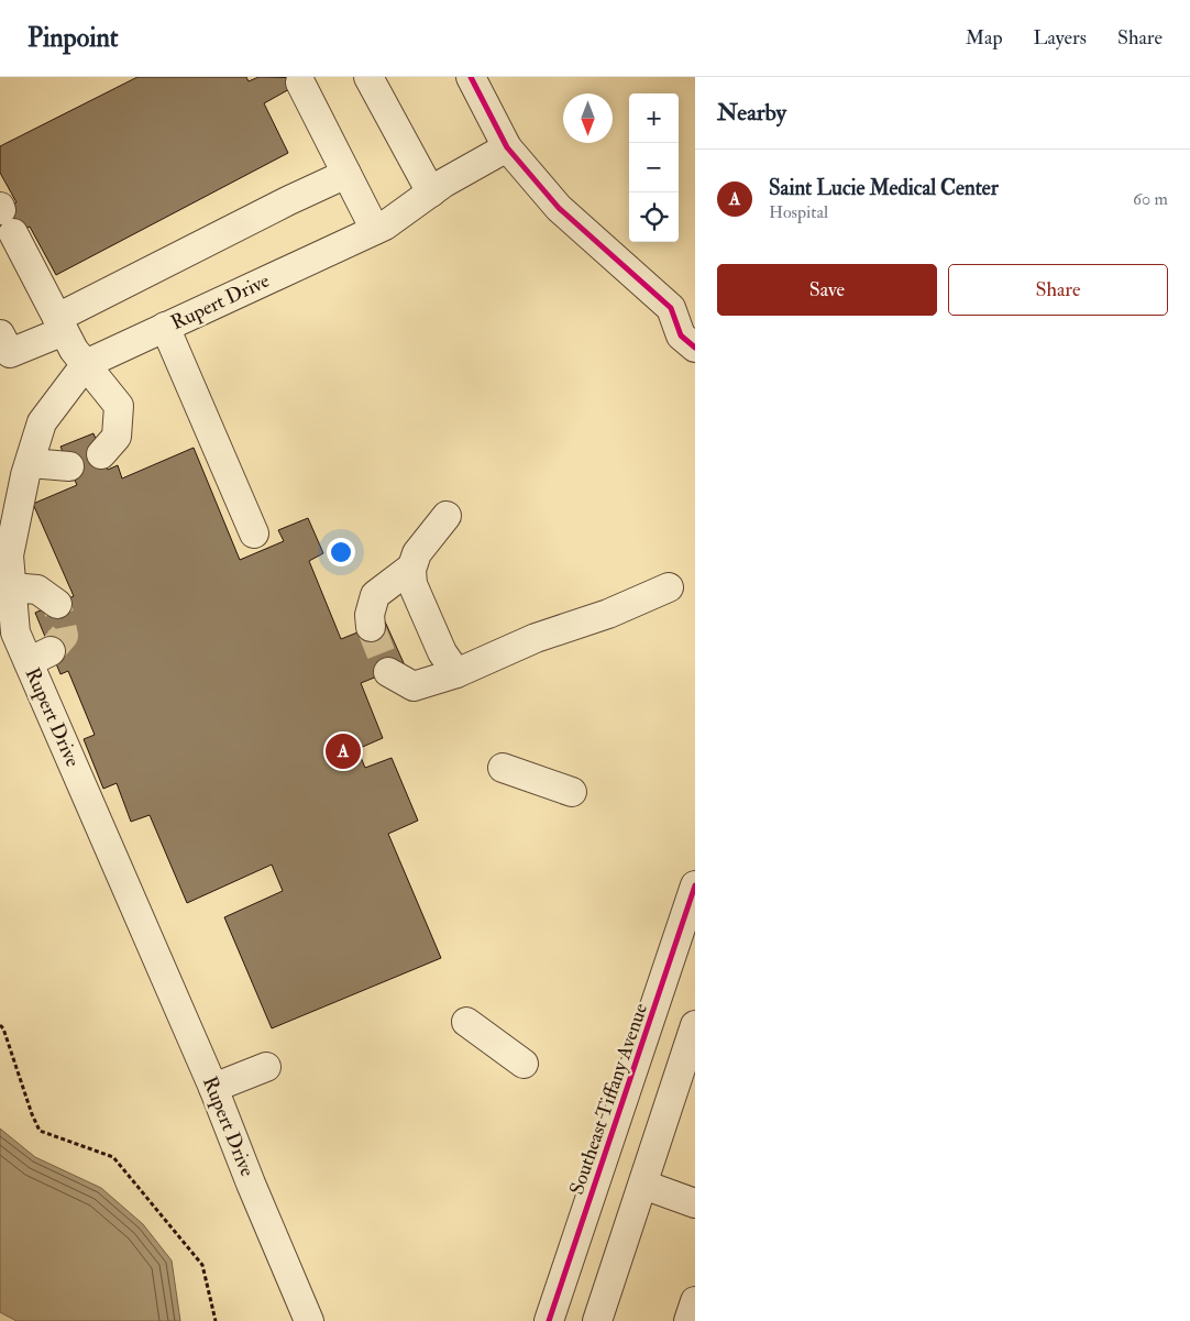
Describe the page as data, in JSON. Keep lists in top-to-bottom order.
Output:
{
  "streets": {
    "street": ["Rupert Drive", "Southeast Tiffany Avenue"]
  },
  "north": "bottom",
  "page": {
    "header": "Pinpoint",
    "nav": ["Map", "Layers", "Share"],
    "heading": "Nearby",
    "map_buttons": ["+", "−"],
    "list": [
      {
        "mark": "A",
        "name": "Saint Lucie Medical Center",
        "note": "Hospital",
        "value": "60 m"
      }
    ],
    "buttons": ["Save", "Share"],
    "pins": "A"
  }
}
